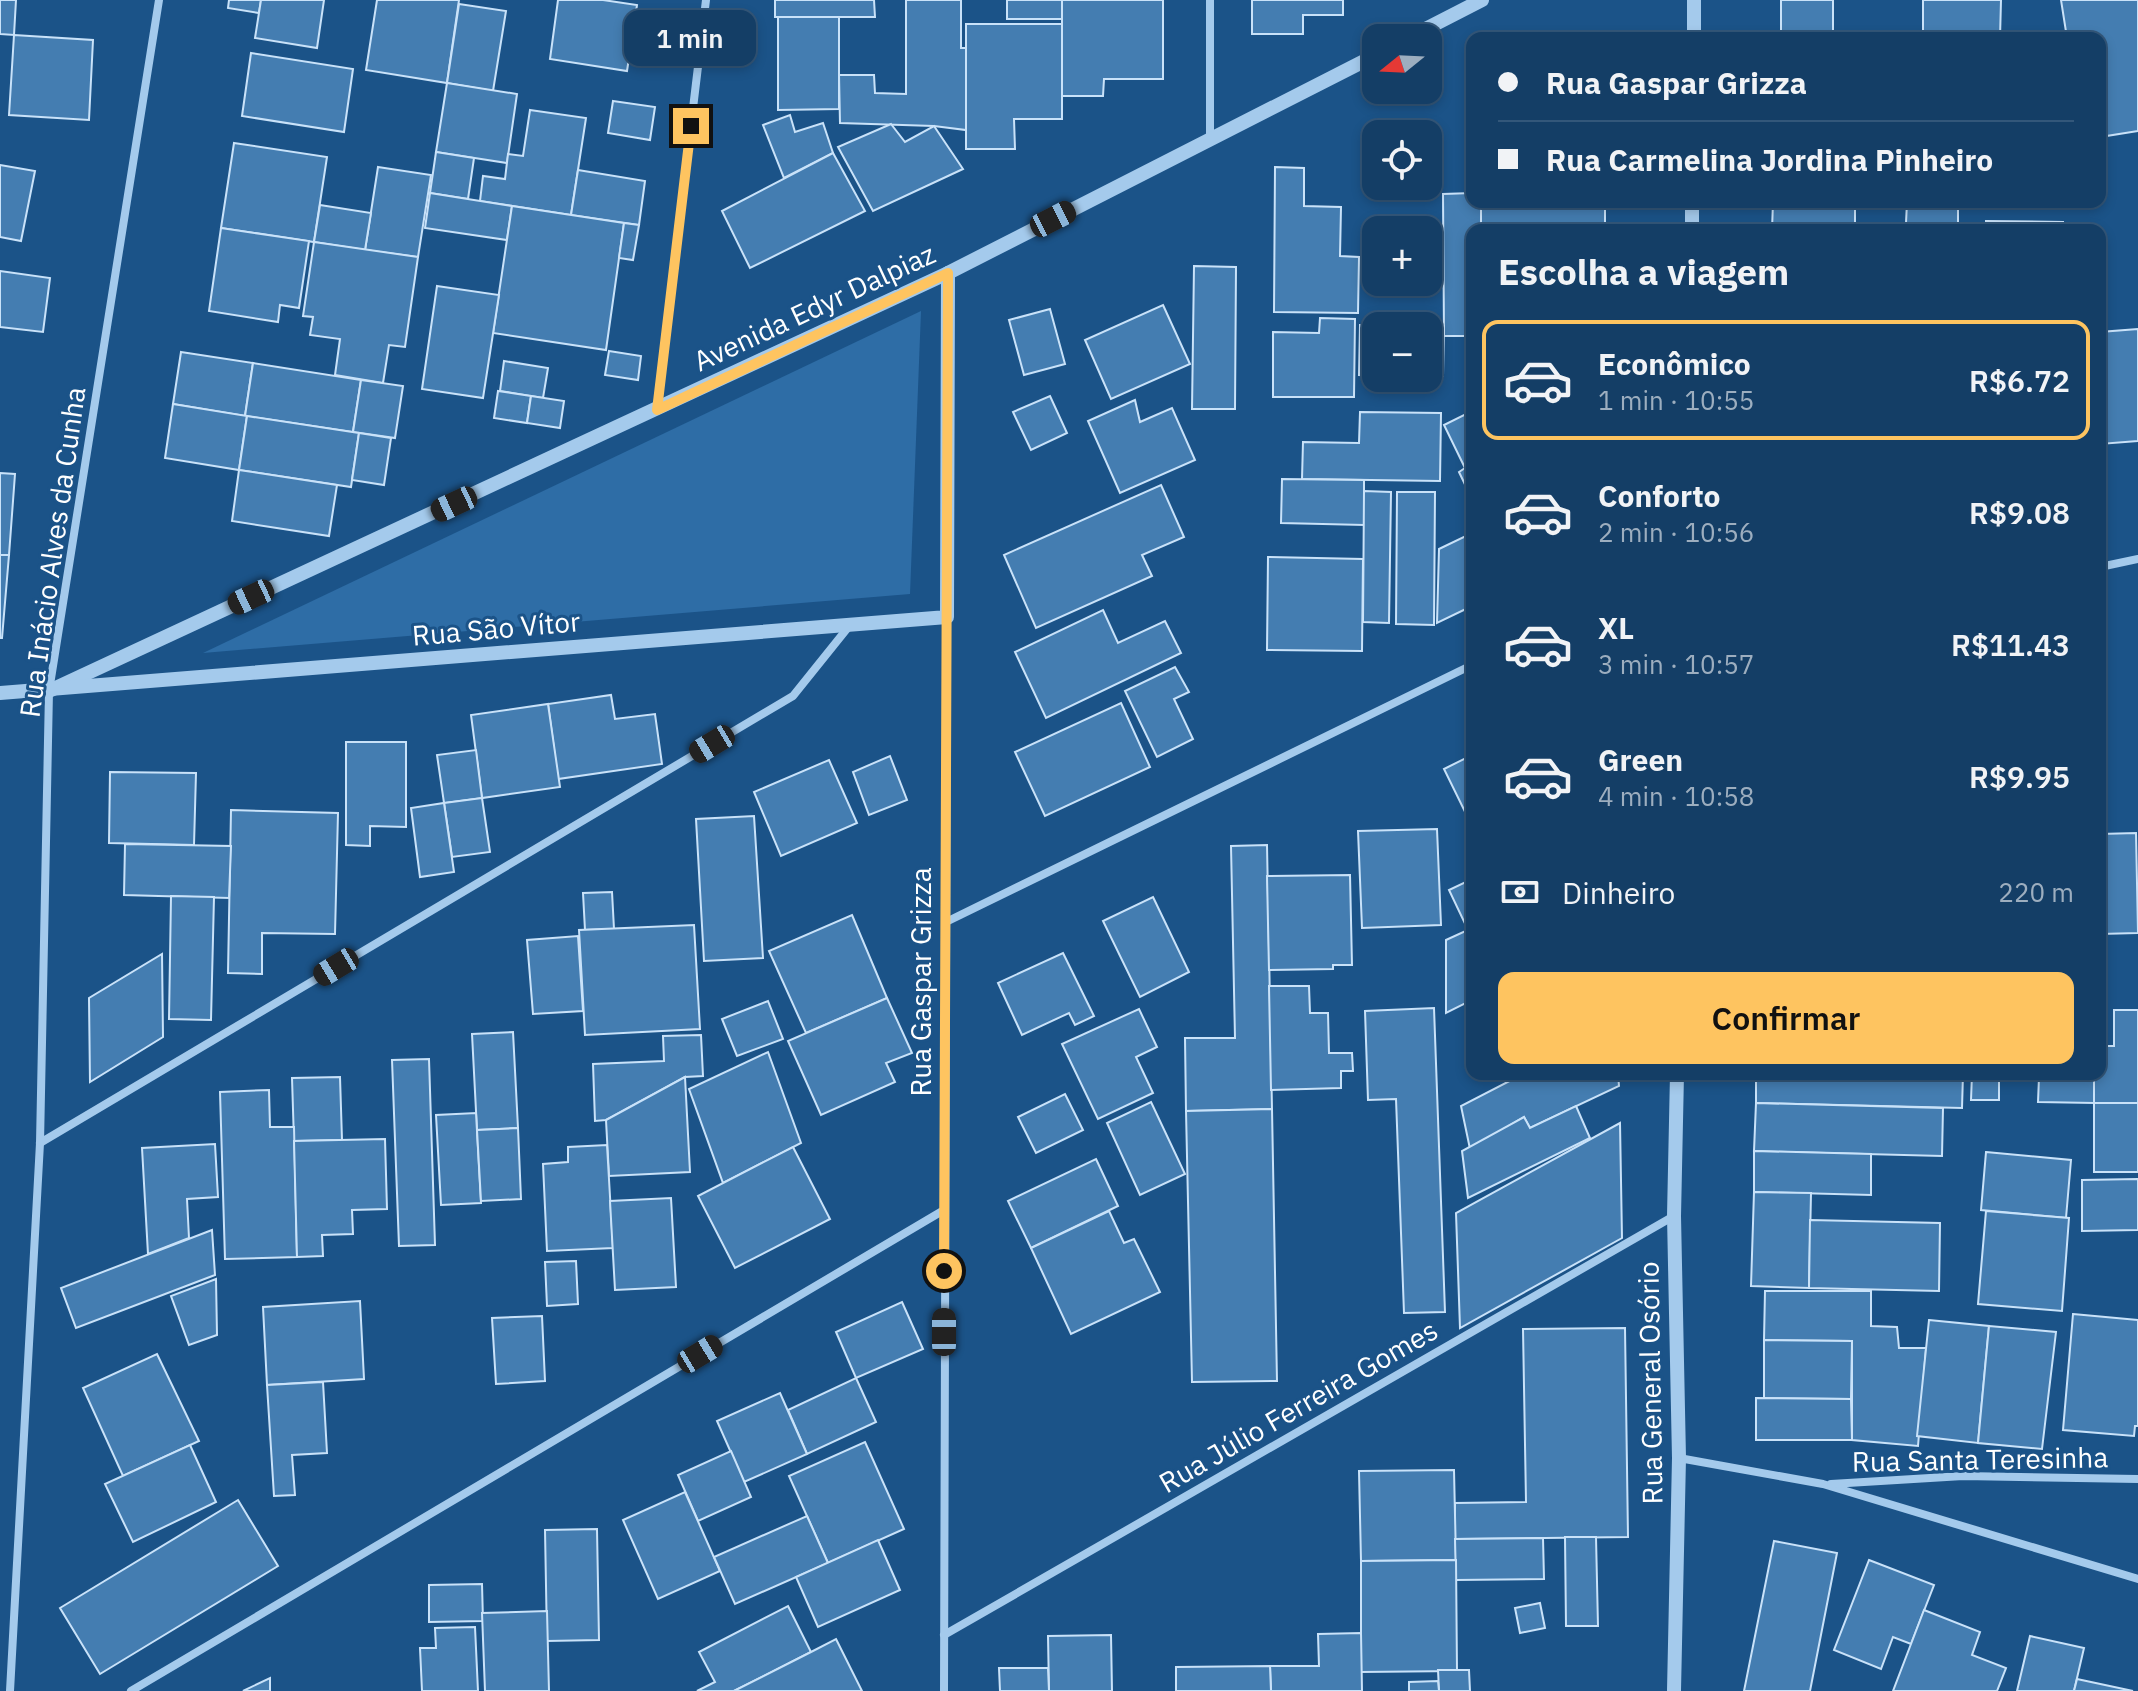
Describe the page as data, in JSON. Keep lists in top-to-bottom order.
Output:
{
  "streets": {
    "street": [
      "Avenida Edyr Dalpiaz",
      "Rua Inácio Alves da Cunha",
      "Rua São Vítor",
      "Rua Gaspar Grizza",
      "Rua General Osório",
      "Rua Júlio Ferreira Gomes",
      "Rua Santa Teresinha"
    ]
  },
  "crossings": [
    ["Avenida Edyr Dalpiaz", "Rua Inácio Alves da Cunha"],
    ["Avenida Edyr Dalpiaz", "Rua São Vítor"],
    ["Avenida Edyr Dalpiaz", "Rua Gaspar Grizza"],
    ["Rua Inácio Alves da Cunha", "Rua São Vítor"],
    ["Rua São Vítor", "Rua Gaspar Grizza"],
    ["Rua Gaspar Grizza", "Rua Júlio Ferreira Gomes"],
    ["Rua General Osório", "Rua Júlio Ferreira Gomes"]
  ],
  "north": "left",
  "page": {
    "bubble": "1 min",
    "map_buttons": ["+", "−"],
    "banner": ["Rua Gaspar Grizza", "Rua Carmelina Jordina Pinheiro"],
    "heading": "Escolha a viagem",
    "list": [
      {
        "name": "Econômico",
        "note": "1 min · 10:55",
        "value": "R$6.72"
      },
      {
        "name": "Conforto",
        "note": "2 min · 10:56",
        "value": "R$9.08"
      },
      {
        "name": "XL",
        "note": "3 min · 10:57",
        "value": "R$11.43"
      },
      {
        "name": "Green",
        "note": "4 min · 10:58",
        "value": "R$9.95"
      }
    ],
    "pay": ["Dinheiro", "220 m"],
    "buttons": "Confirmar"
  }
}
